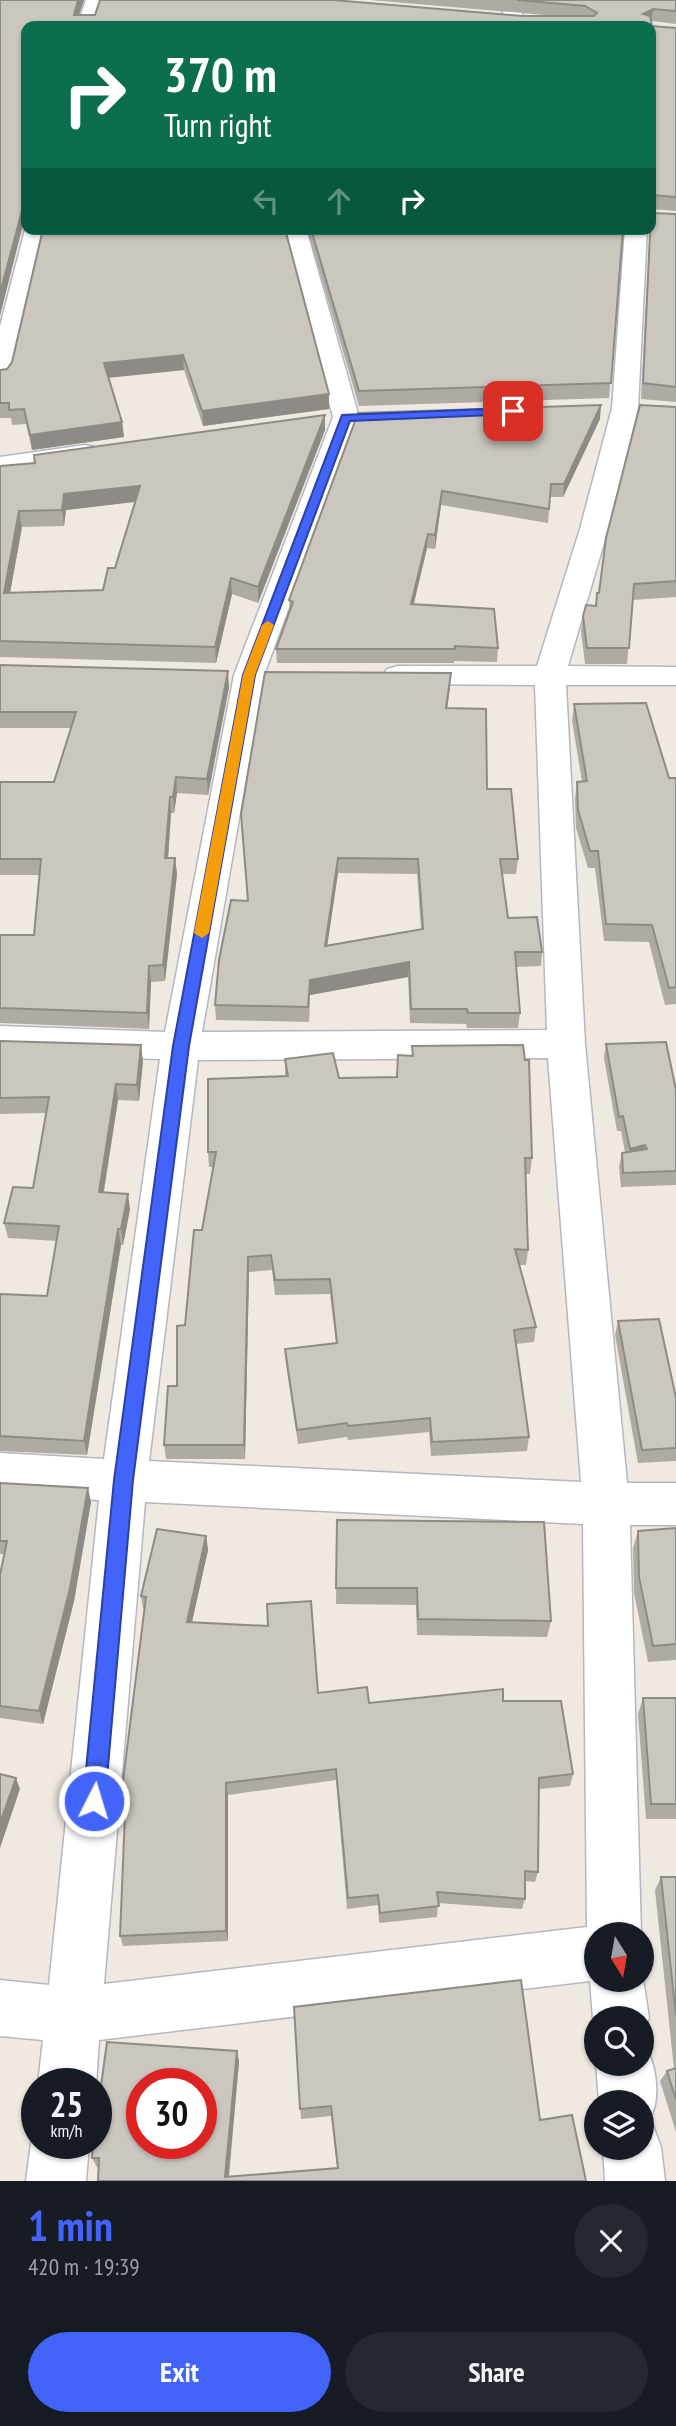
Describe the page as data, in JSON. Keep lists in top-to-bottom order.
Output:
{
  "north": "bottom",
  "page": {
    "turn": ["370 m", "Turn right"],
    "speed": "25 km/h",
    "limit": "30",
    "heading": ["1 min", "420 m · 19:39"],
    "buttons": ["Exit", "Share"]
  }
}
